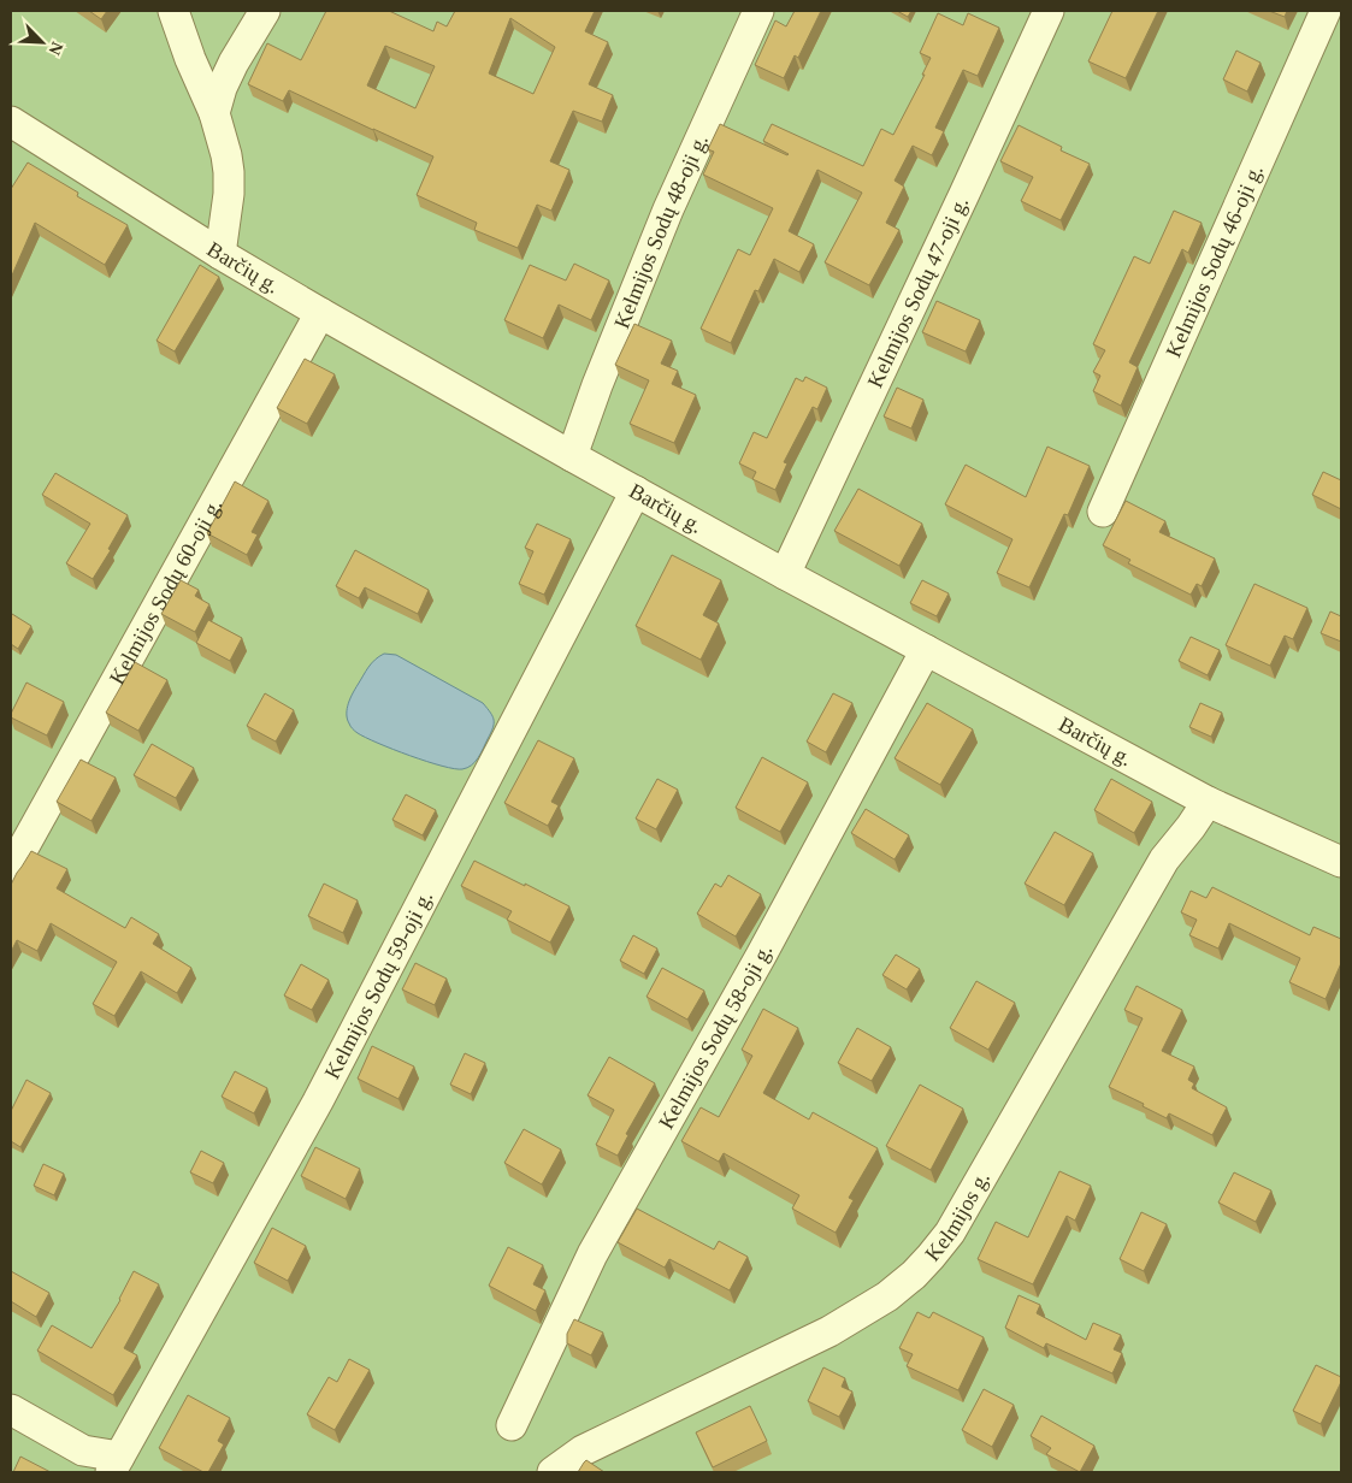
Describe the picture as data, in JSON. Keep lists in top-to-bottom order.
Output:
{
  "streets": {
    "street": [
      "Kelmijos Sodų 48-oji g.",
      "Kelmijos Sodų 46-oji g.",
      "Barčių g.",
      "Kelmijos Sodų 47-oji g.",
      "Kelmijos Sodų 60-oji g.",
      "Kelmijos Sodų 59-oji g.",
      "Kelmijos Sodų 58-oji g.",
      "Kelmijos g."
    ]
  },
  "crossings": [
    ["Kelmijos Sodų 48-oji g.", "Barčių g."],
    ["Barčių g.", "Kelmijos Sodų 47-oji g."],
    ["Barčių g.", "Kelmijos Sodų 60-oji g."],
    ["Barčių g.", "Kelmijos Sodų 59-oji g."],
    ["Barčių g.", "Kelmijos Sodų 58-oji g."],
    ["Barčių g.", "Kelmijos g."]
  ],
  "north": "bottom right"
}
